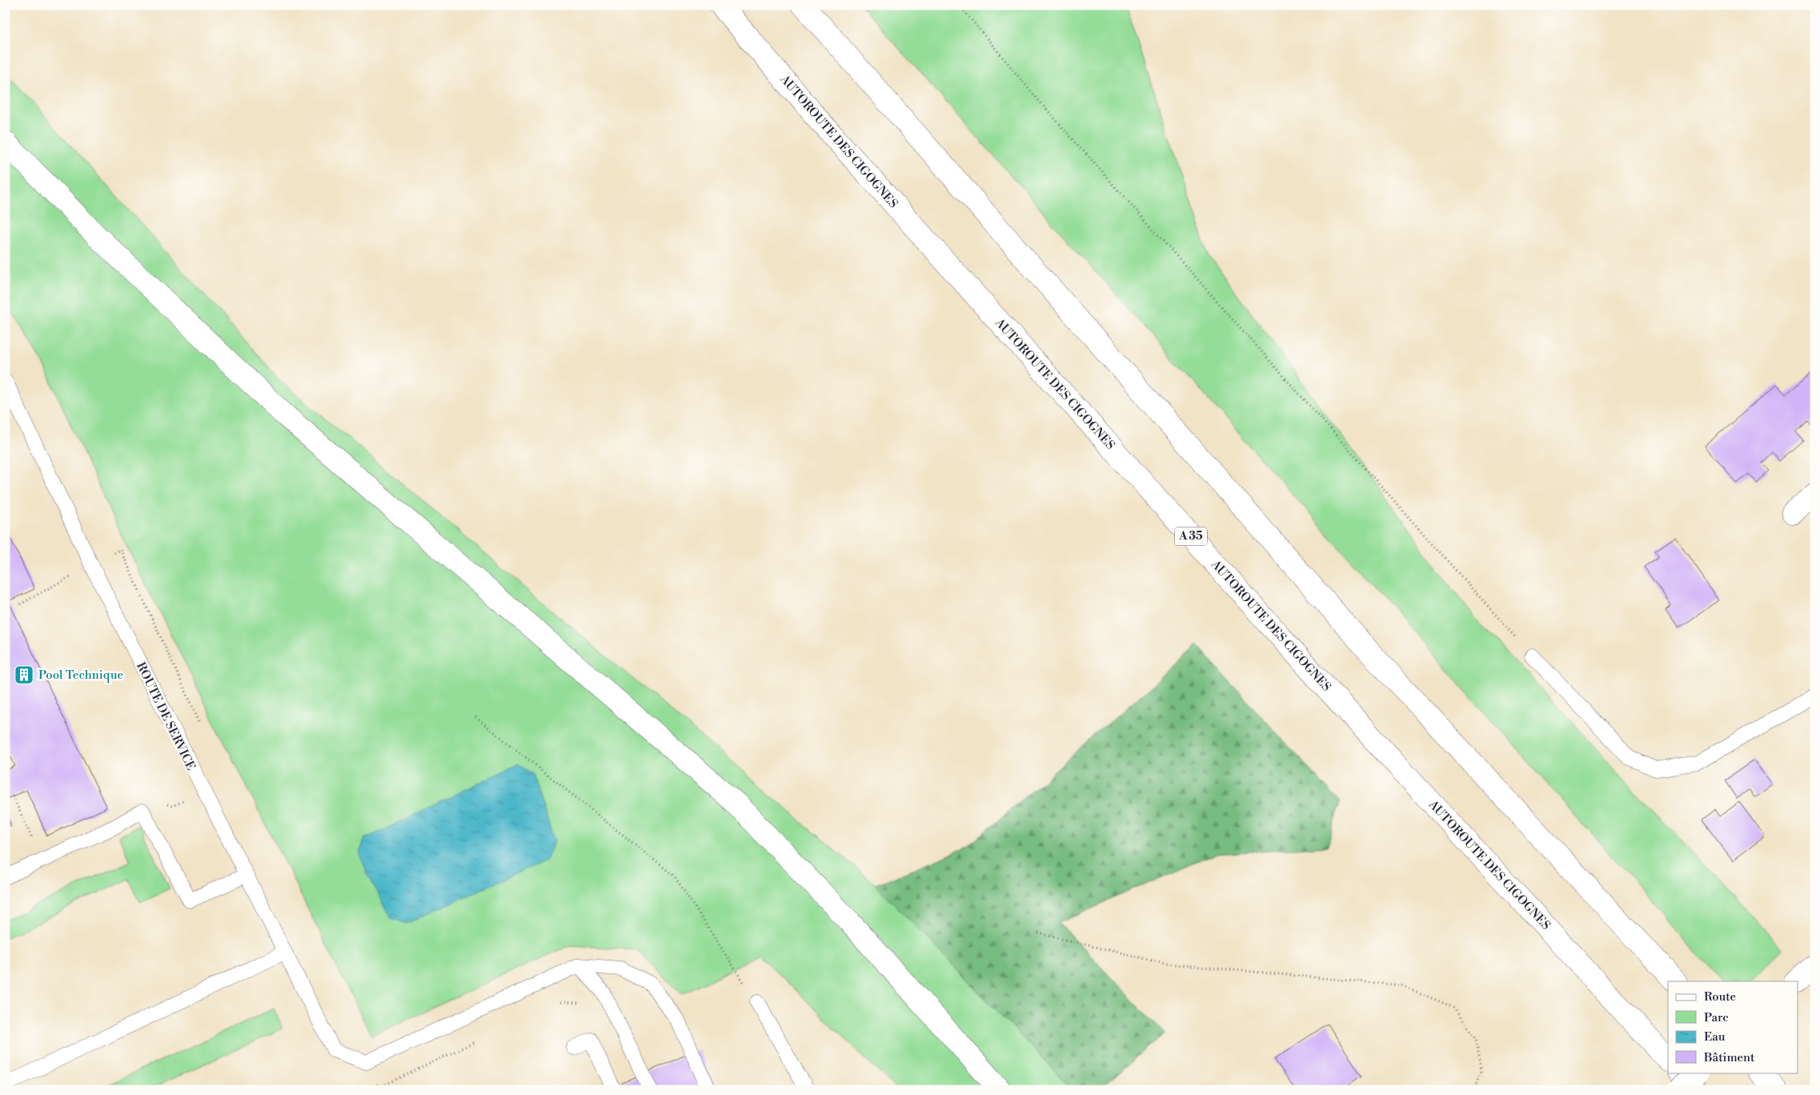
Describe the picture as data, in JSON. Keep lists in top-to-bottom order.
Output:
{
  "streets": {
    "main road": ["AUTOROUTE DES CIGOGNES", "A 35"],
    "lane": ["ROUTE DE SERVICE"]
  },
  "places": {
    "building": ["Pool Technique"]
  },
  "legend": [
    "Route",
    "Parc",
    "Eau",
    "Bâtiment"
  ]
}
